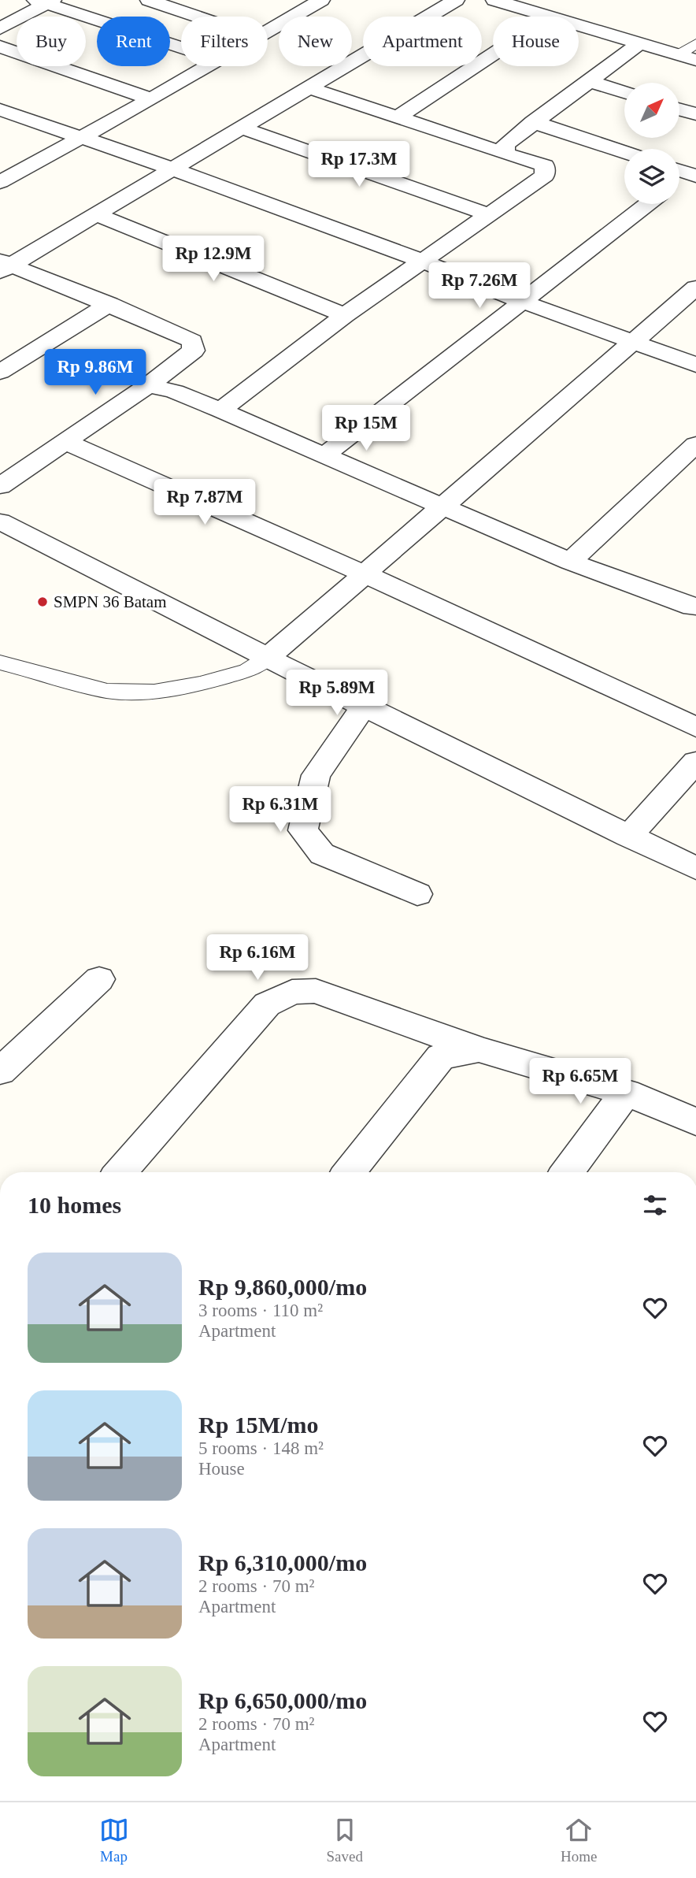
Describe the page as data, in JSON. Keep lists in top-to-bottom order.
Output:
{
  "places": ["SMPN 36 Batam"],
  "north": "top right",
  "page": {
    "chip": [
      "Buy",
      "Rent",
      "Filters",
      "New",
      "Apartment",
      "House"
    ],
    "price": [
      "Rp 17.3M",
      "Rp 12.9M",
      "Rp 7.26M",
      "Rp 9.86M",
      "Rp 15M",
      "Rp 7.87M",
      "Rp 5.89M",
      "Rp 6.31M",
      "Rp 6.16M",
      "Rp 6.65M"
    ],
    "heading": "10 homes",
    "list": [
      {
        "name": "Rp 9,860,000/mo",
        "note": "3 rooms · 110 m² · Apartment"
      },
      {
        "name": "Rp 15M/mo",
        "note": "5 rooms · 148 m² · House"
      },
      {
        "name": "Rp 6,310,000/mo",
        "note": "2 rooms · 70 m² · Apartment"
      },
      {
        "name": "Rp 6,650,000/mo",
        "note": "2 rooms · 70 m² · Apartment"
      }
    ],
    "tabs": ["Map", "Saved", "Home"]
  }
}
